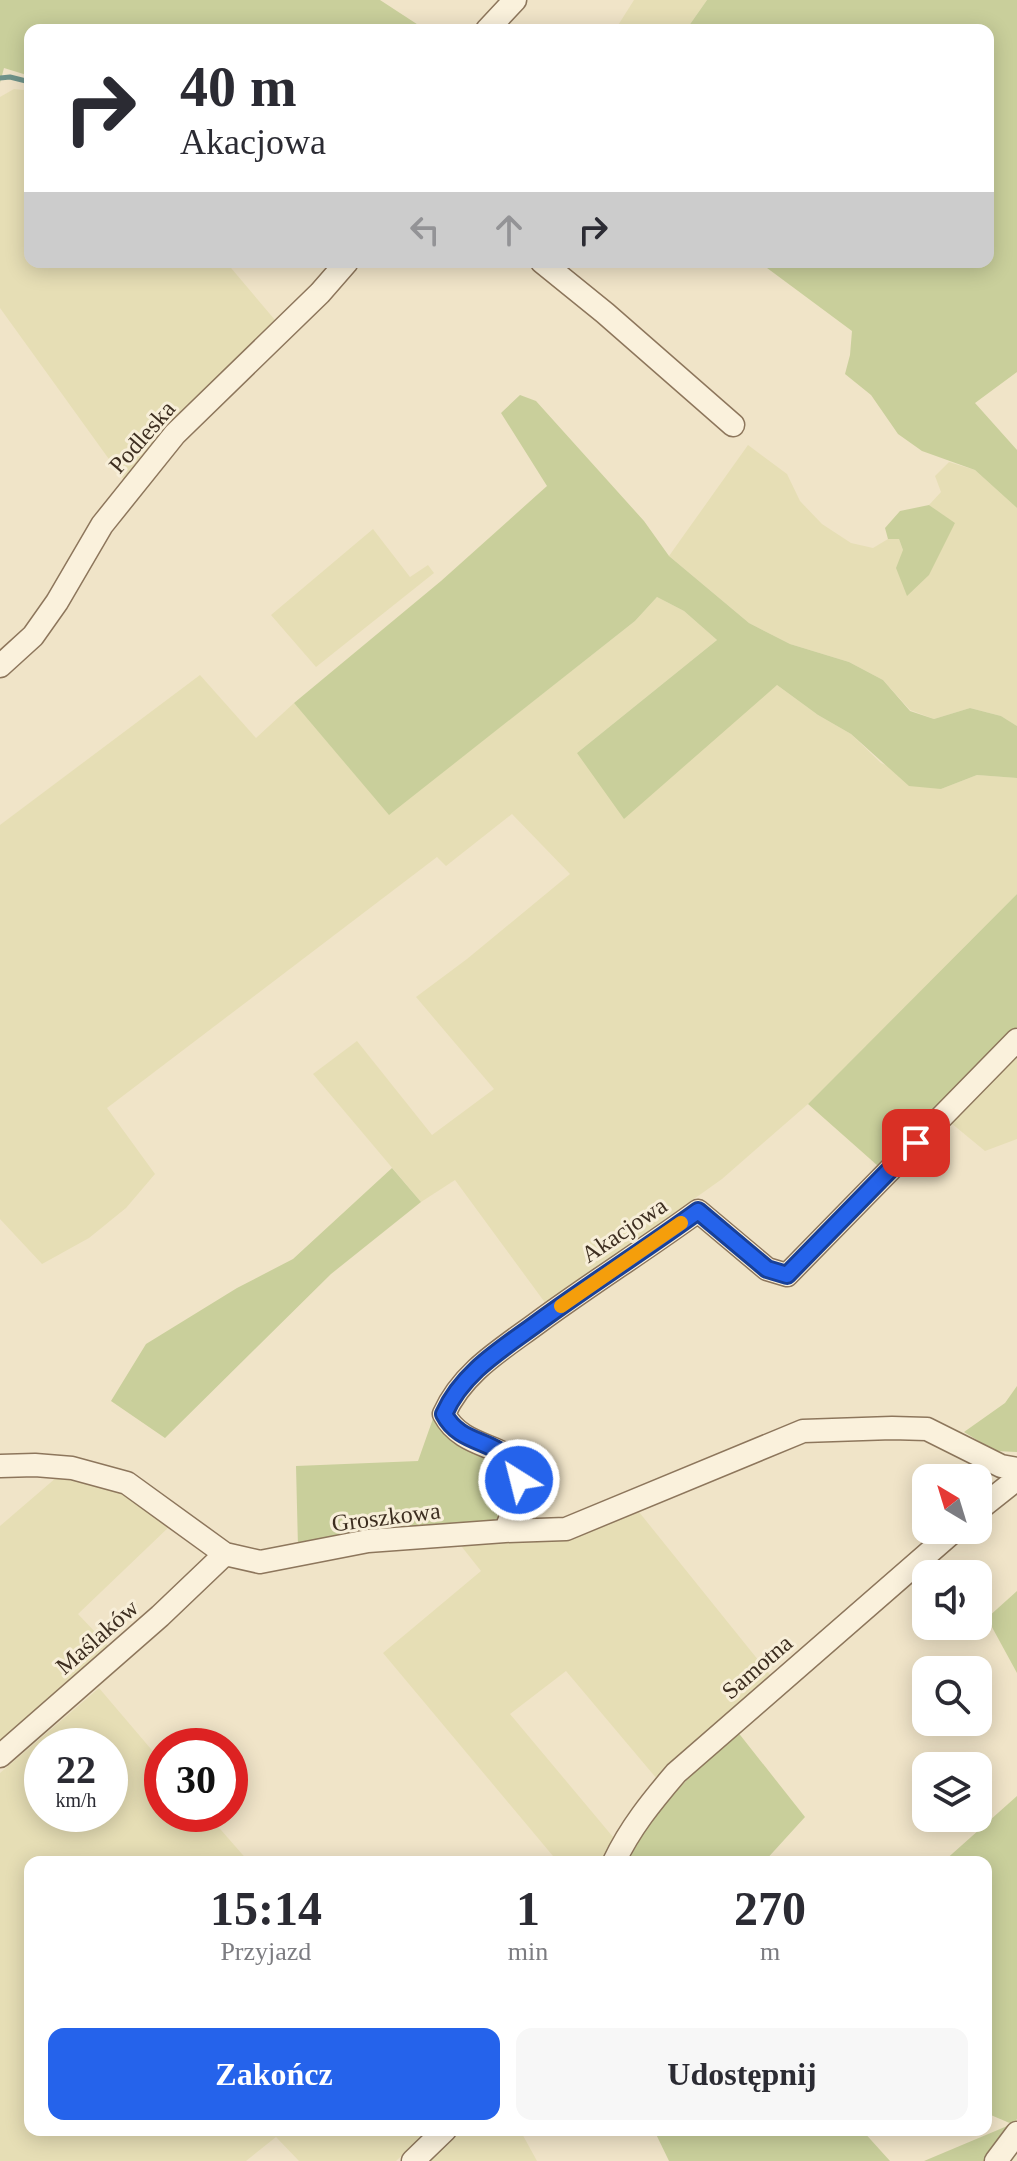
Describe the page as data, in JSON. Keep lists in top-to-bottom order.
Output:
{
  "streets": {
    "street": [
      "Podleska",
      "Akacjowa",
      "Groszkowa",
      "Maślaków",
      "Samotna"
    ]
  },
  "crossings": [
    ["Akacjowa", "Groszkowa"],
    ["Groszkowa", "Maślaków"]
  ],
  "north": "top left",
  "page": {
    "turn": ["40 m", "Akacjowa"],
    "speed": "22 km/h",
    "limit": "30",
    "eta": [
      "15:14",
      "Przyjazd",
      "1",
      "min",
      "270",
      "m"
    ],
    "buttons": ["Zakończ", "Udostępnij"]
  }
}
